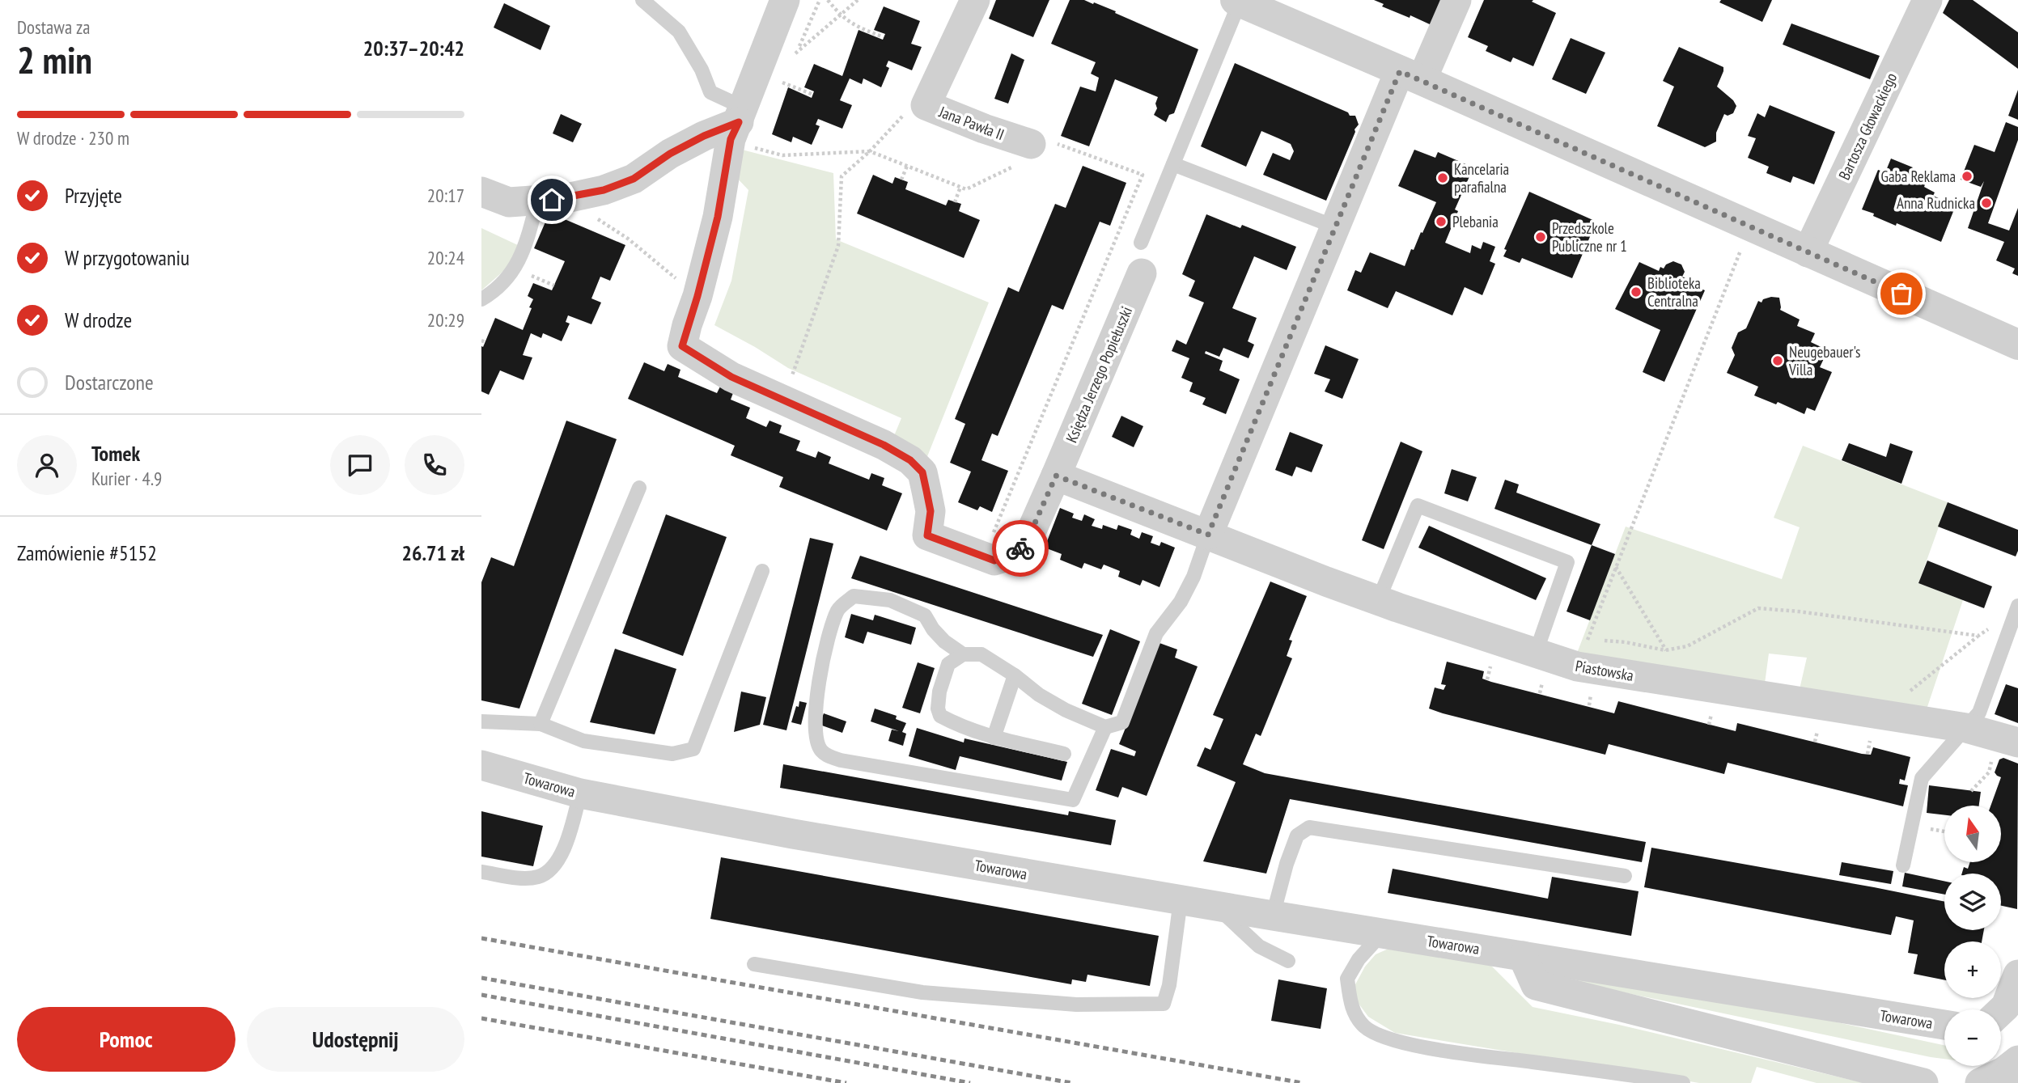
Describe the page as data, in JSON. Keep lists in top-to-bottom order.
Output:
{
  "streets": {
    "street": [
      "Jana Pawła II",
      "Bartosza Głowackiego",
      "Księdza Jerzego Popiełuszki",
      "Piastowska",
      "Towarowa"
    ]
  },
  "places": [
    "Gaba Reklama",
    "Kancelaria parafialna",
    "Anna Rudnicka",
    "Plebania",
    "Przedszkole Publiczne nr 1",
    "Biblioteka Centralna",
    "Neugebauer's Villa"
  ],
  "north": "top",
  "page": {
    "heading": ["2 min", "Dostawa za", "20:37–20:42"],
    "panel": [
      "Tomek",
      "Kurier · 4.9",
      "Zamówienie #5152",
      "26.71 zł"
    ],
    "bar": "W drodze · 230 m",
    "list": [
      ["Przyjęte", "20:17"],
      ["W przygotowaniu", "20:24"],
      ["W drodze", "20:29"],
      "Dostarczone"
    ],
    "map_buttons": ["+", "−"],
    "buttons": ["Pomoc", "Udostępnij"]
  }
}
